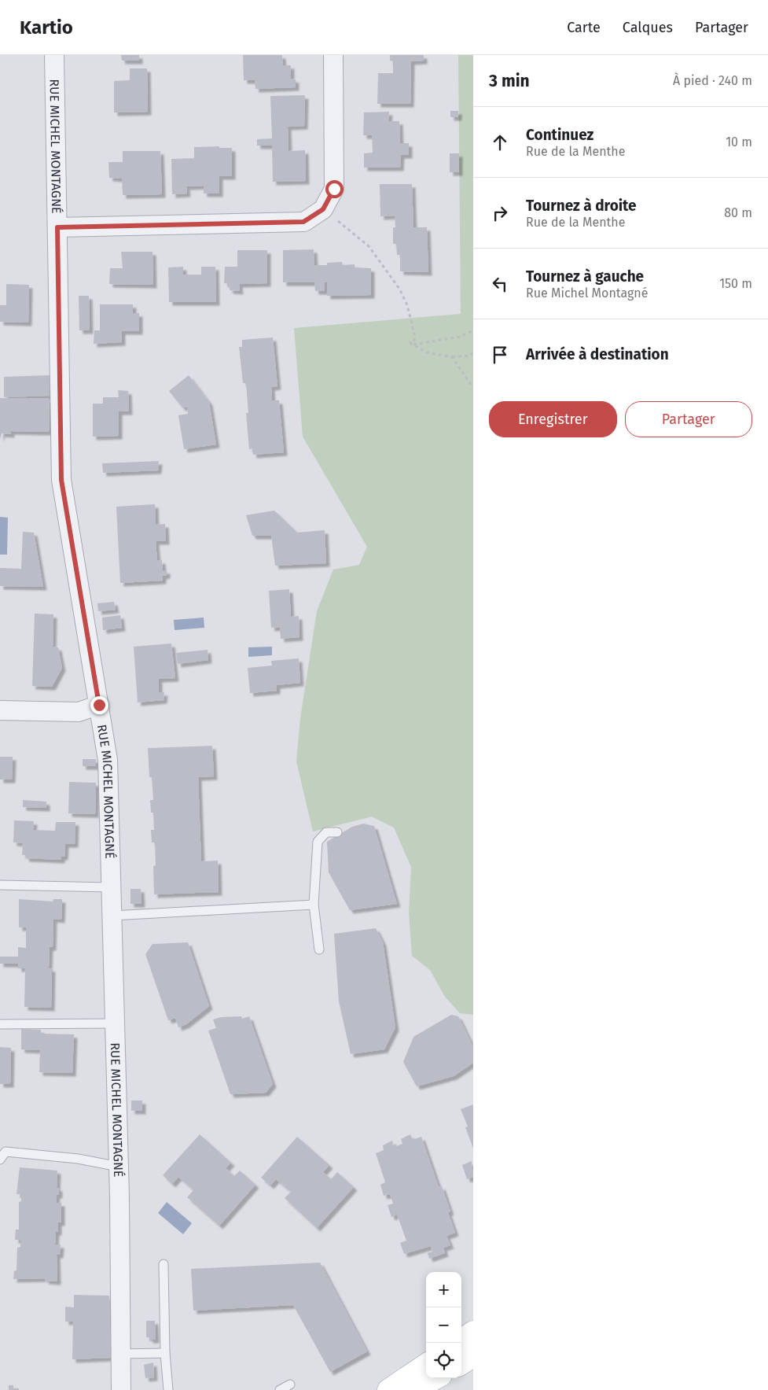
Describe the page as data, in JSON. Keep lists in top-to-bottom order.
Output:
{
  "streets": {
    "street": ["RUE MICHEL MONTAGNÉ"]
  },
  "page": {
    "header": "Kartio",
    "nav": ["Carte", "Calques", "Partager"],
    "heading": ["3 min", "À pied · 240 m"],
    "list": [
      ["Continuez", "Rue de la Menthe", "10 m"],
      ["Tournez à droite", "Rue de la Menthe", "80 m"],
      ["Tournez à gauche", "Rue Michel Montagné", "150 m"],
      "Arrivée à destination"
    ],
    "buttons": ["Enregistrer", "Partager"],
    "map_buttons": ["+", "−"]
  }
}
